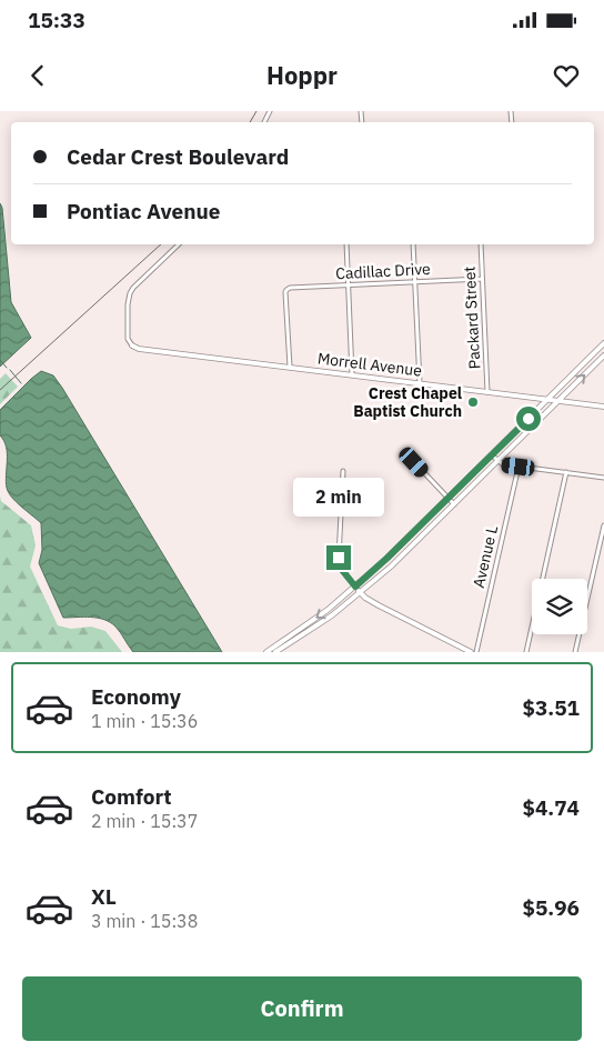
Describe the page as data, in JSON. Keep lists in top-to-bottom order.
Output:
{
  "streets": {
    "main road": ["Morrell Avenue"],
    "street": ["Cadillac Drive", "Packard Street", "Avenue L"]
  },
  "crossings": [
    ["Cadillac Drive", "Packard Street"],
    ["Cadillac Drive", "Morrell Avenue"],
    ["Packard Street", "Morrell Avenue"]
  ],
  "places": ["Crest Chapel Baptist Church"],
  "page": {
    "status": "15:33",
    "header": "Hoppr",
    "banner": ["Cedar Crest Boulevard", "Pontiac Avenue"],
    "bubble": "2 min",
    "list": [
      {
        "name": "Economy",
        "note": "1 min · 15:36",
        "value": "$3.51"
      },
      {
        "name": "Comfort",
        "note": "2 min · 15:37",
        "value": "$4.74"
      },
      {
        "name": "XL",
        "note": "3 min · 15:38",
        "value": "$5.96"
      }
    ],
    "buttons": "Confirm"
  }
}
